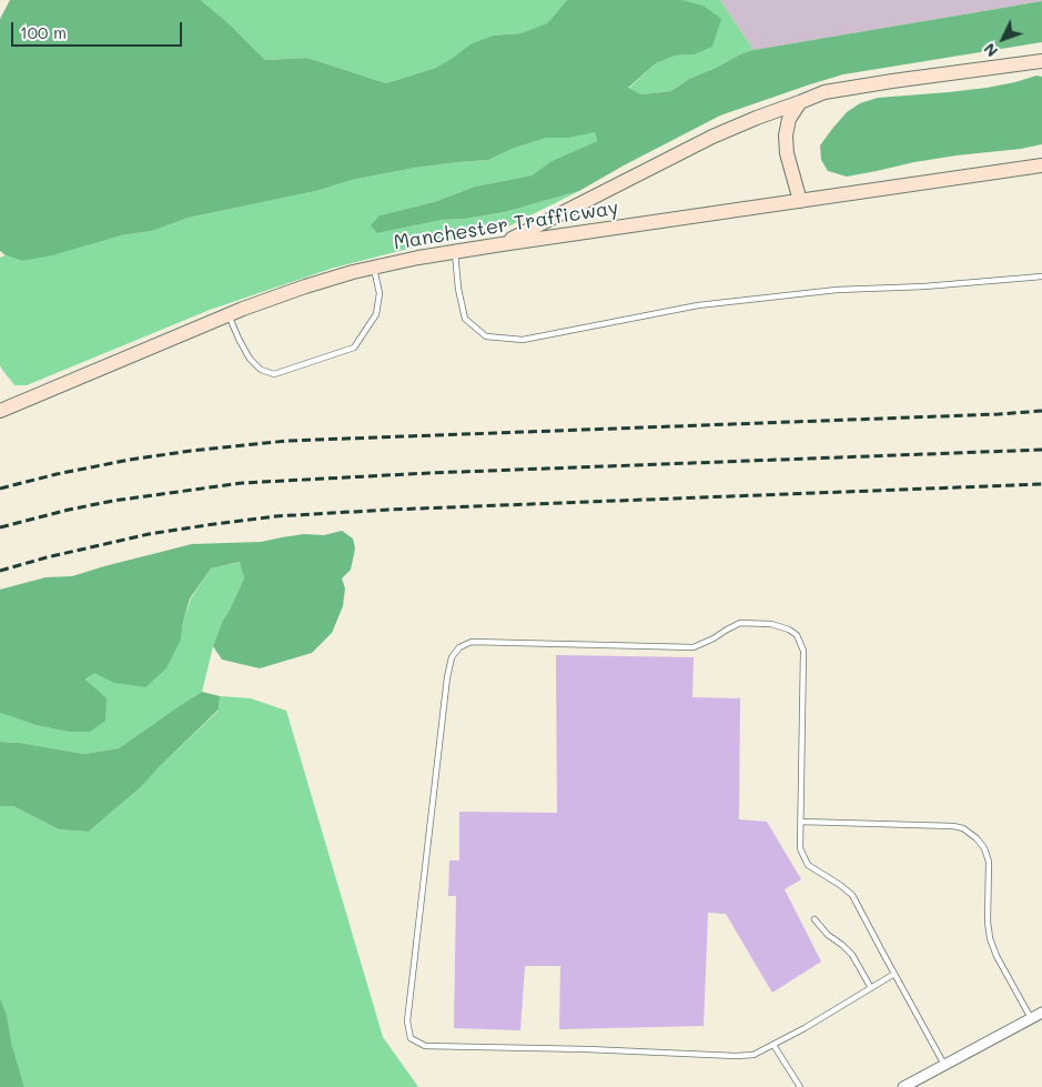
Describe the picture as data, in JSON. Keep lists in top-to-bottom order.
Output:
{
  "streets": {
    "main road": ["Manchester Trafficway"]
  },
  "scale_bar": "100 m",
  "north": "bottom left"
}
